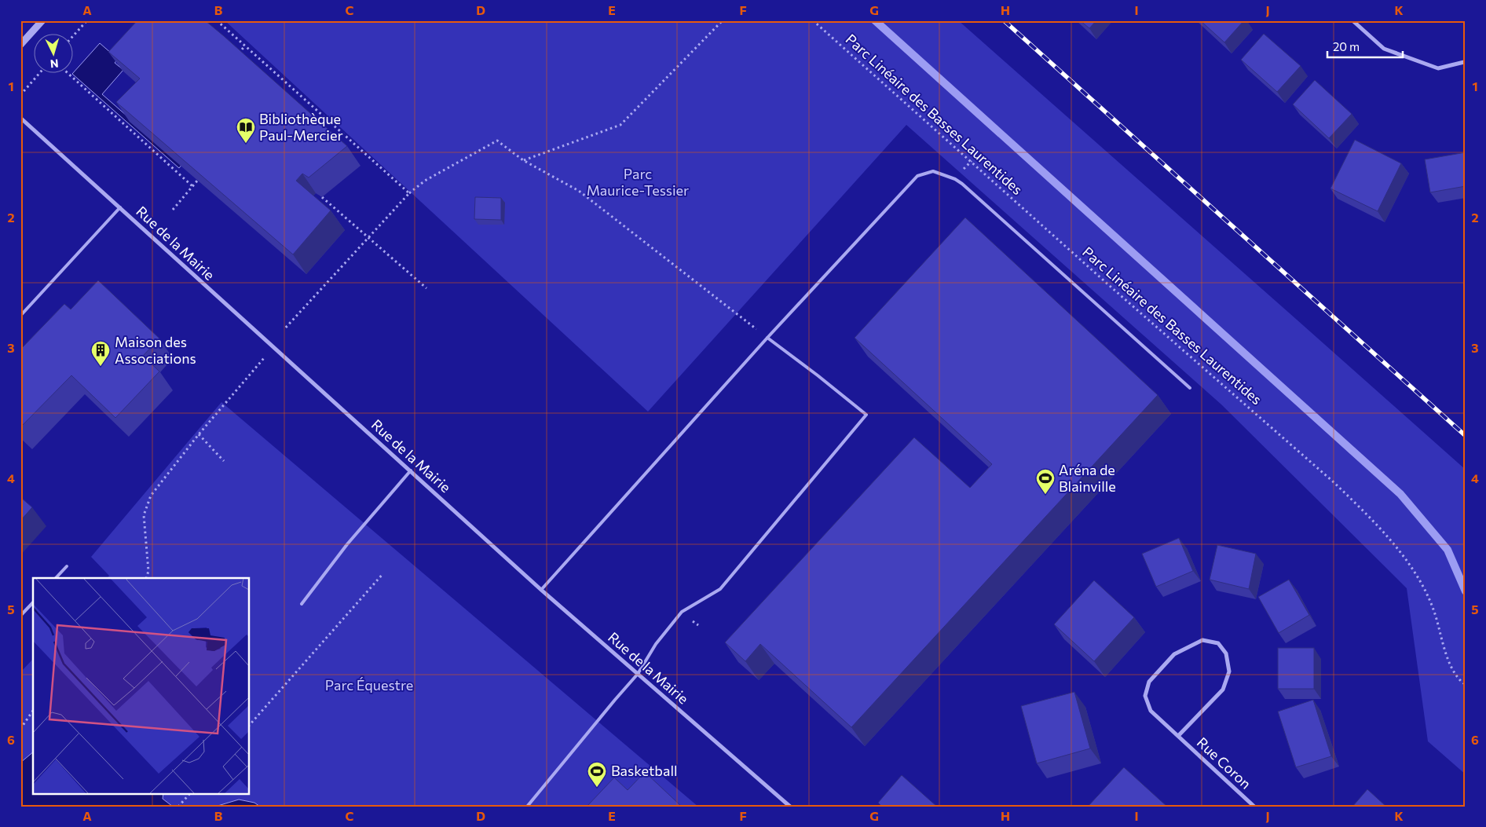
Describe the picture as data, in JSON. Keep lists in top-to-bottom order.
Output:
{
  "streets": {
    "street": ["Rue de la Mairie", "Rue Coron"],
    "path": ["Parc Linéaire des Basses Laurentides"]
  },
  "parks": ["Parc Maurice-Tessier", "Parc Équestre"],
  "places": {
    "library": ["Bibliothèque Paul-Mercier"],
    "building": ["Maison des Associations"],
    "sports": ["Aréna de Blainville", "Basketball"]
  },
  "scale_bar": "20 m",
  "north": "bottom",
  "grid": {
    "columns": [
      "A",
      "B",
      "C",
      "D",
      "E",
      "F",
      "G",
      "H",
      "I",
      "J",
      "K"
    ],
    "rows": [
      "1",
      "2",
      "3",
      "4",
      "5",
      "6"
    ]
  }
}
